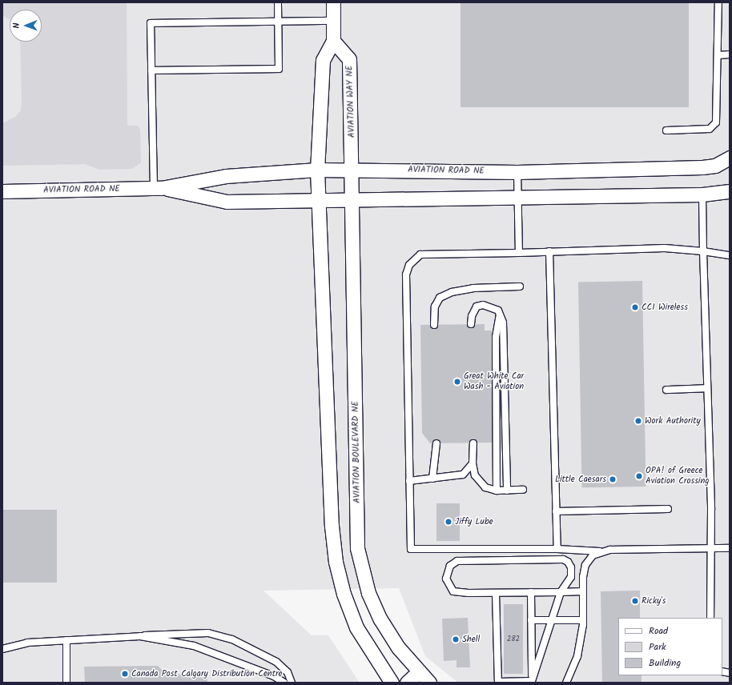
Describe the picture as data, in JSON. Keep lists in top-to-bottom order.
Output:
{
  "streets": {
    "street": ["AVIATION WAY NE", "AVIATION ROAD NE", "AVIATION BOULEVARD NE"]
  },
  "crossings": [
    ["AVIATION WAY NE", "AVIATION ROAD NE"],
    ["AVIATION WAY NE", "AVIATION BOULEVARD NE"],
    ["AVIATION ROAD NE", "AVIATION BOULEVARD NE"]
  ],
  "places": [
    "CCI Wireless",
    "Great White Car Wash - Aviation",
    "Work Authority",
    "OPA! of Greece Aviation Crossing",
    "Little Caesars",
    "Jiffy Lube",
    "Ricky's",
    "Shell",
    "Canada Post Calgary Distribution Centre"
  ],
  "house_numbers": ["282"],
  "legend": ["Road", "Park", "Building"],
  "north": "left"
}
